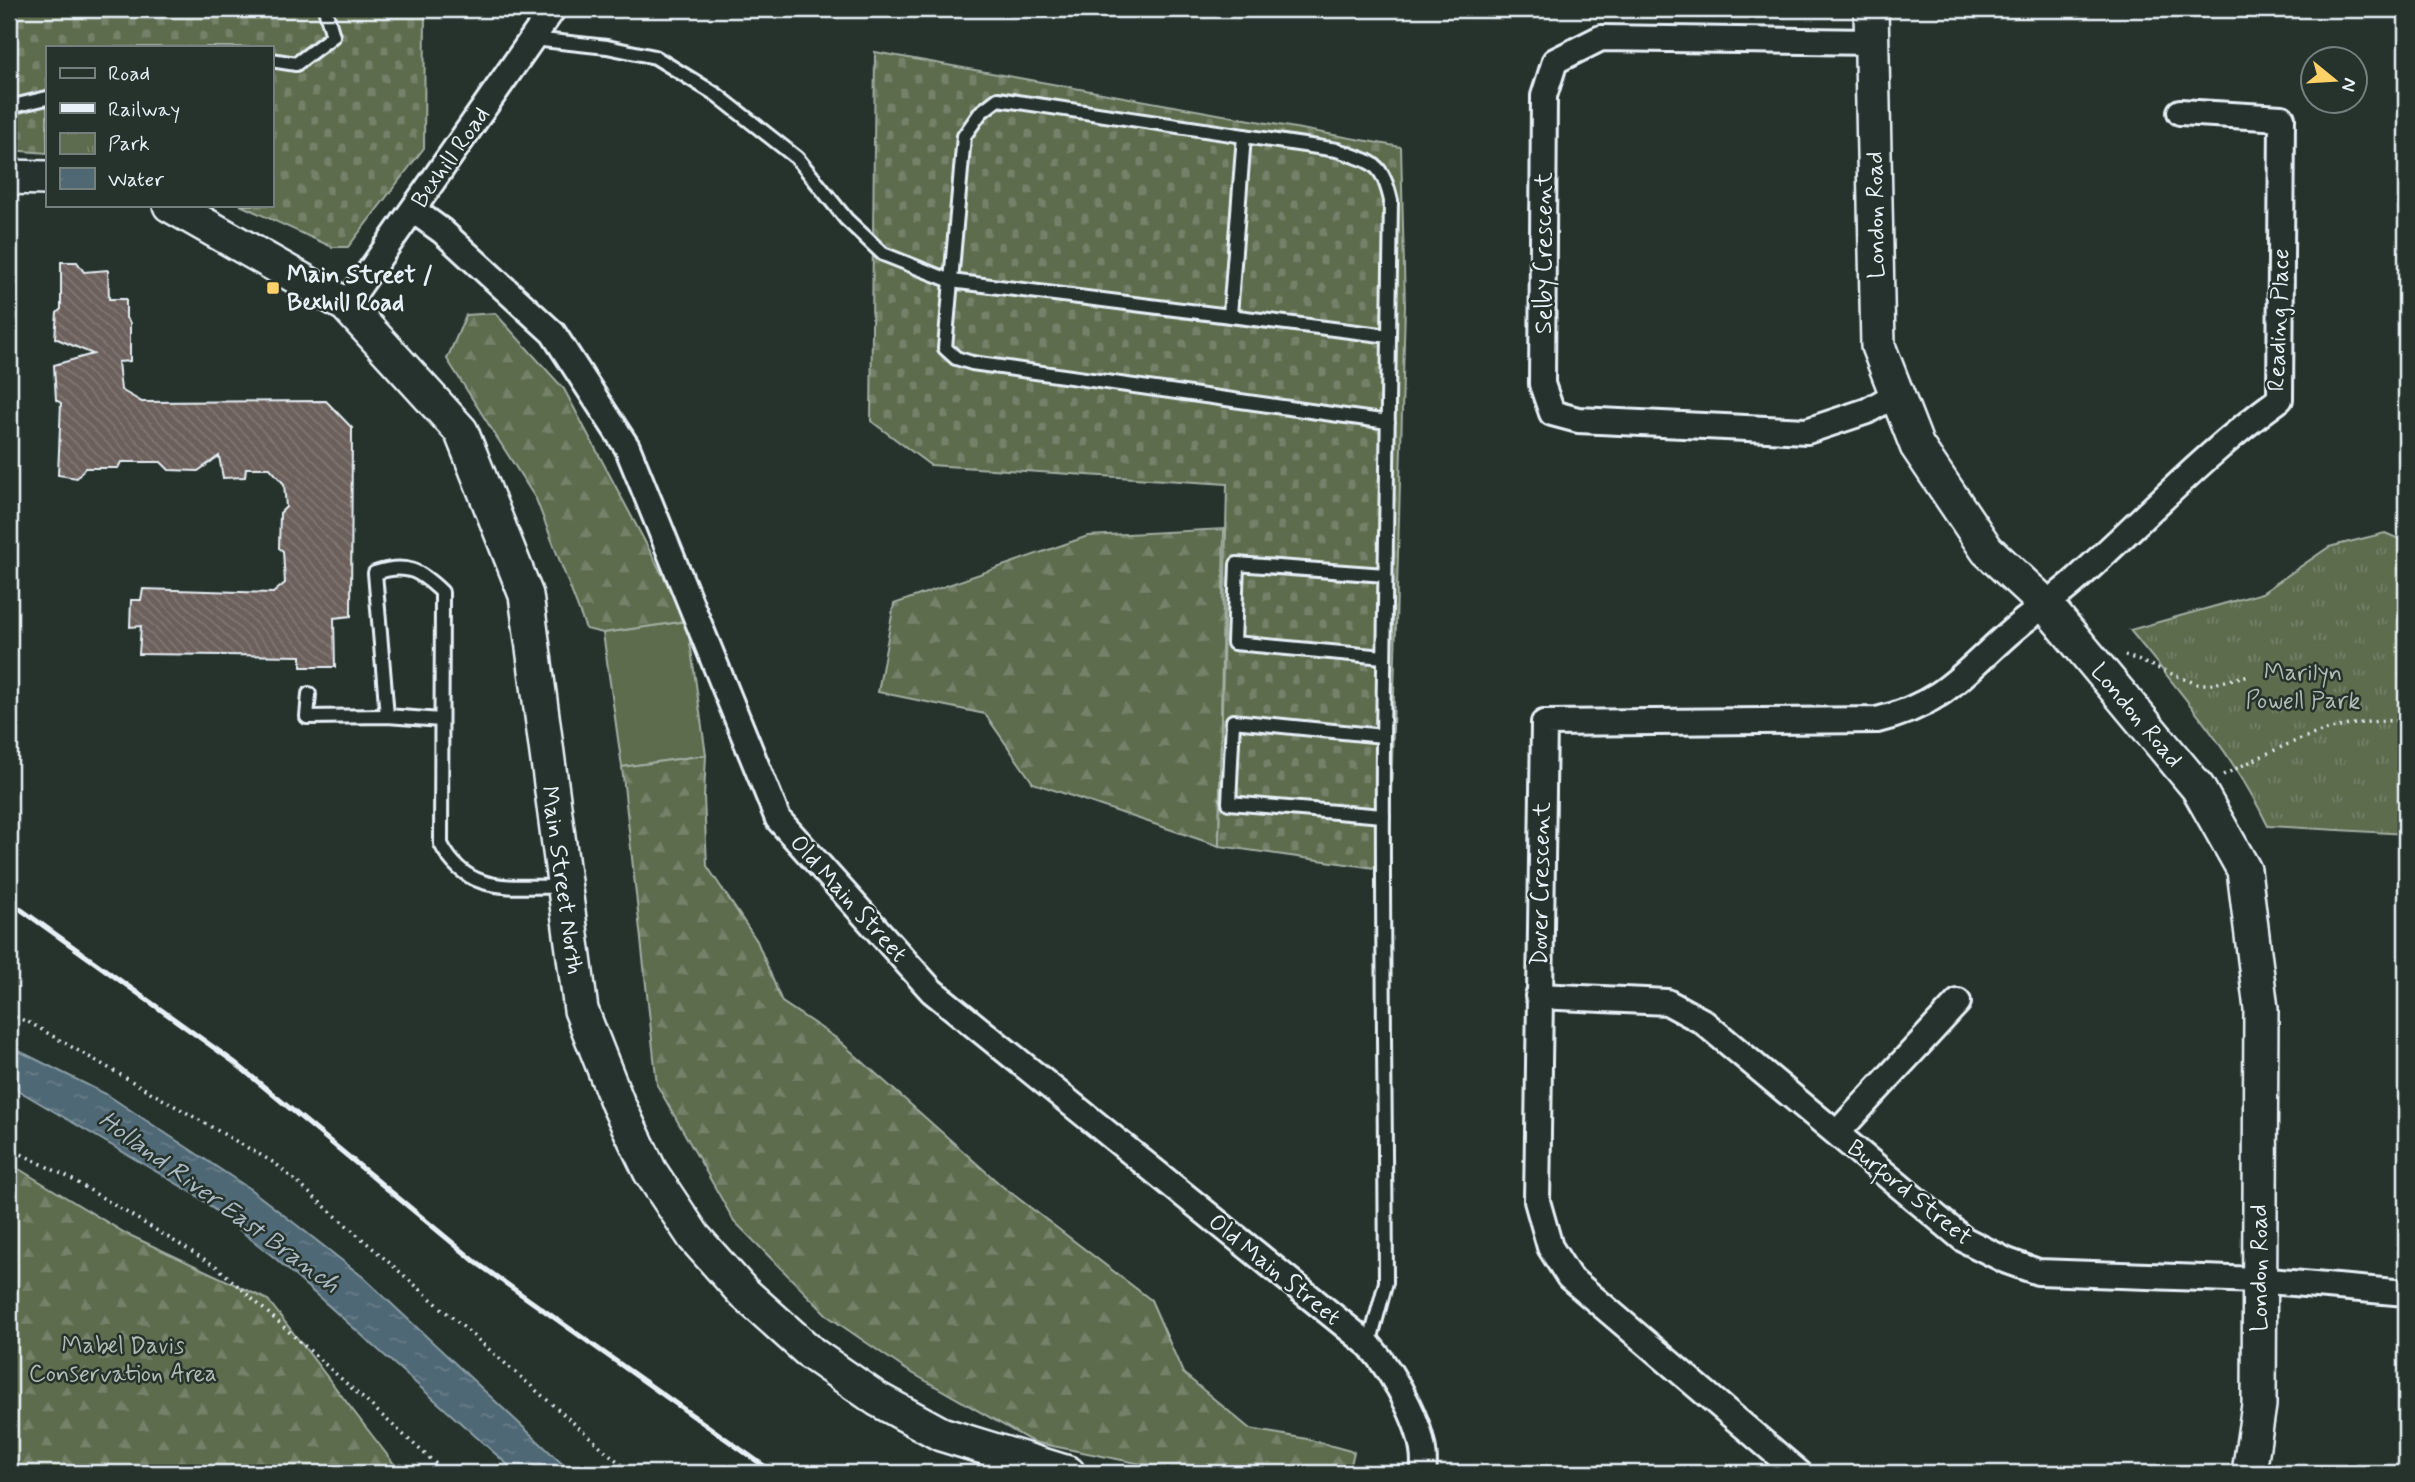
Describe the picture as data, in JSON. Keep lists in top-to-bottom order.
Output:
{
  "streets": {
    "main road": ["London Road", "Main Street North"],
    "street": [
      "Bexhill Road",
      "Selby Crescent",
      "Reading Place",
      "Dover Crescent",
      "Old Main Street",
      "Burford Street"
    ]
  },
  "crossings": [
    ["Bexhill Road", "Main Street North"],
    ["Bexhill Road", "Old Main Street"],
    ["London Road", "Selby Crescent"],
    ["London Road", "Reading Place"],
    ["London Road", "Dover Crescent"],
    ["London Road", "Burford Street"],
    ["Reading Place", "Dover Crescent"],
    ["Dover Crescent", "Burford Street"]
  ],
  "water": ["Holland River East Branch"],
  "parks": ["Marilyn Powell Park", "Mabel Davis Conservation Area"],
  "places": {
    "transit": ["Main Street / Bexhill Road"]
  },
  "legend": [
    "Road",
    "Railway",
    "Park",
    "Water"
  ],
  "north": "right"
}
